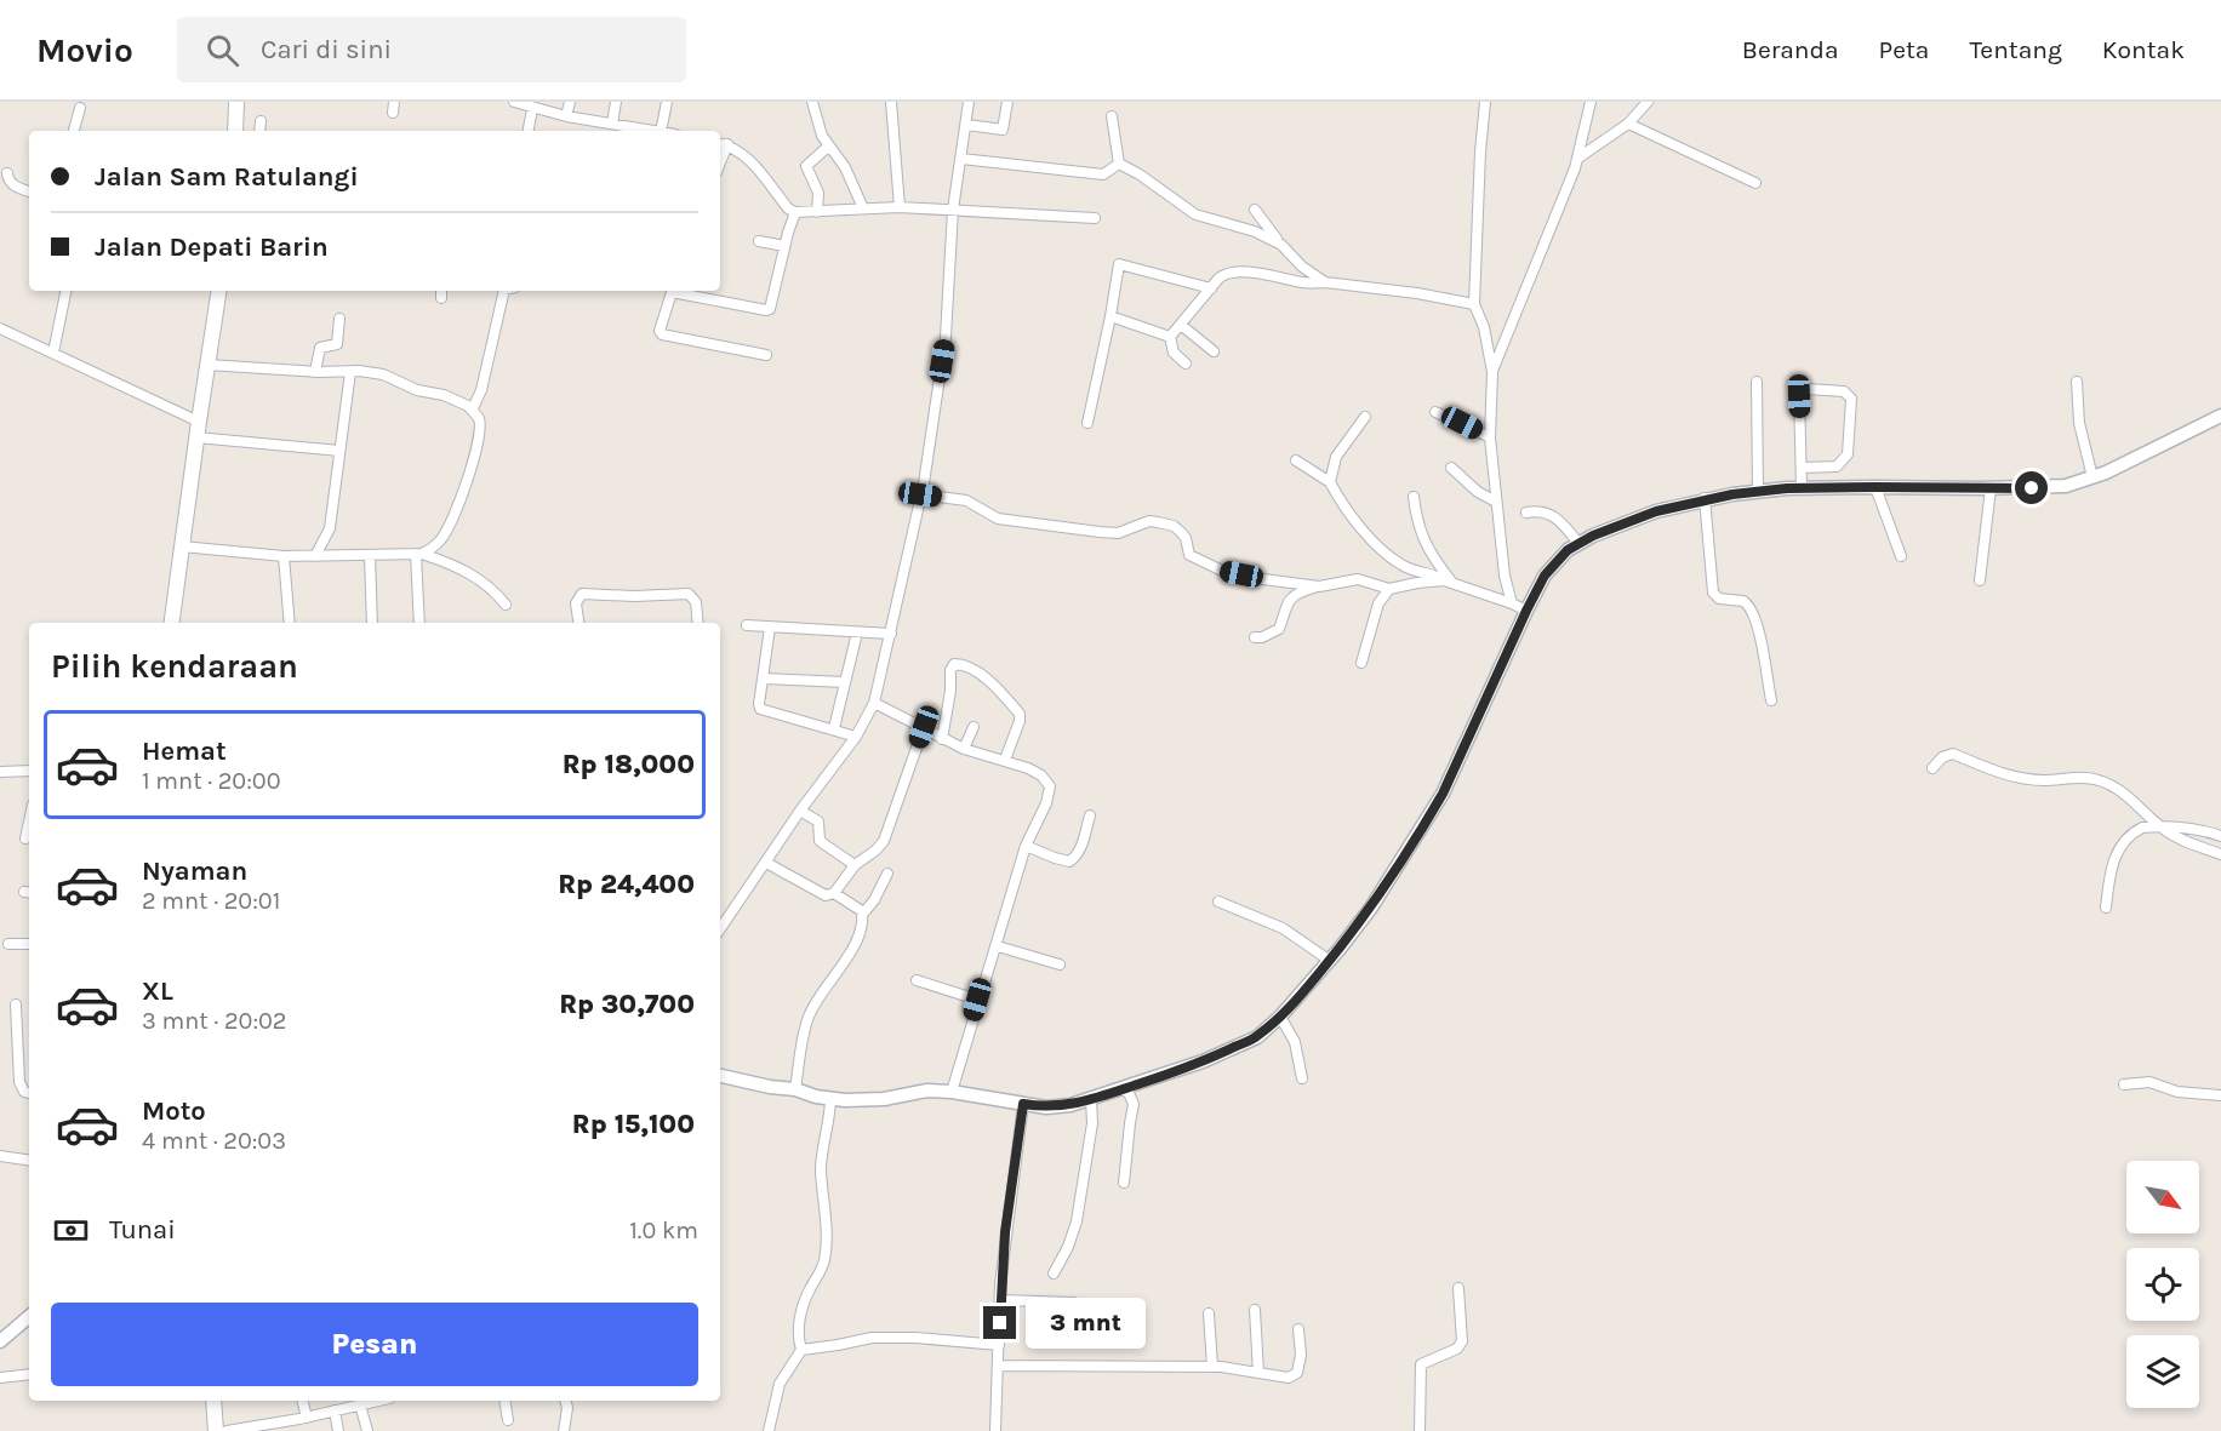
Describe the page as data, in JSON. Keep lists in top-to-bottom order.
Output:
{
  "north": "bottom right",
  "page": {
    "header": "Movio",
    "search": "Cari di sini",
    "nav": [
      "Beranda",
      "Peta",
      "Tentang",
      "Kontak"
    ],
    "banner": ["Jalan Sam Ratulangi", "Jalan Depati Barin"],
    "heading": "Pilih kendaraan",
    "list": [
      {
        "name": "Hemat",
        "note": "1 mnt · 20:00",
        "value": "Rp 18,000"
      },
      {
        "name": "Nyaman",
        "note": "2 mnt · 20:01",
        "value": "Rp 24,400"
      },
      {
        "name": "XL",
        "note": "3 mnt · 20:02",
        "value": "Rp 30,700"
      },
      {
        "name": "Moto",
        "note": "4 mnt · 20:03",
        "value": "Rp 15,100"
      }
    ],
    "pay": ["Tunai", "1.0 km"],
    "buttons": "Pesan",
    "bubble": "3 mnt"
  }
}
